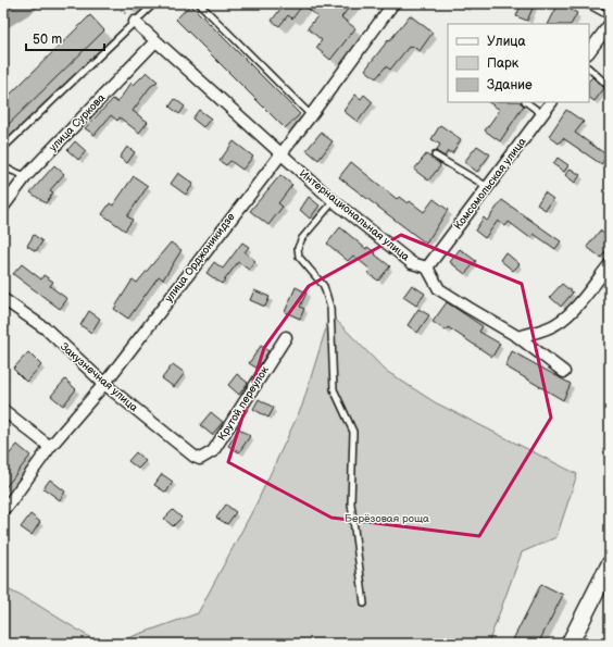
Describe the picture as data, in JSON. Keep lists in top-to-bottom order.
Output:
{
  "streets": {
    "street": [
      "улица Суркова",
      "Комсомольская улица",
      "Интернациональная улица",
      "улица Орджоникидзе",
      "Закузнечная улица",
      "Крутой переулок"
    ]
  },
  "crossings": [
    ["улица Суркова", "Интернациональная улица"],
    ["Комсомольская улица", "Интернациональная улица"],
    ["Интернациональная улица", "улица Орджоникидзе"],
    ["улица Орджоникидзе", "Закузнечная улица"],
    ["Закузнечная улица", "Крутой переулок"]
  ],
  "parks": ["Берёзовая роща"],
  "legend": ["Улица", "Парк", "Здание"],
  "scale_bar": "50 m"
}
